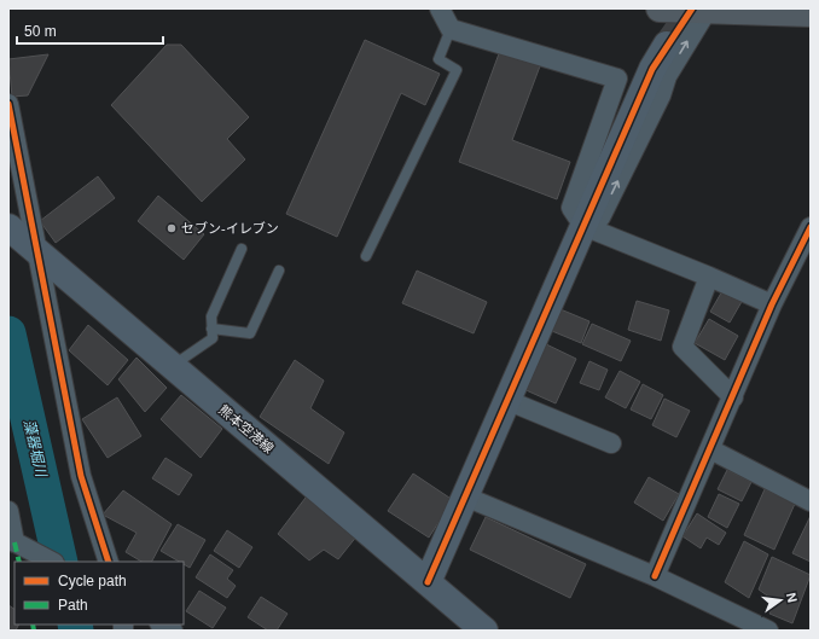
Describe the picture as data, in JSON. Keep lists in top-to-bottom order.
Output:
{
  "streets": {
    "street": ["熊本空港線"]
  },
  "water": ["藻器堀川"],
  "places": ["セブン-イレブン"],
  "legend": ["Cycle path", "Path"],
  "scale_bar": "50 m",
  "north": "right"
}
